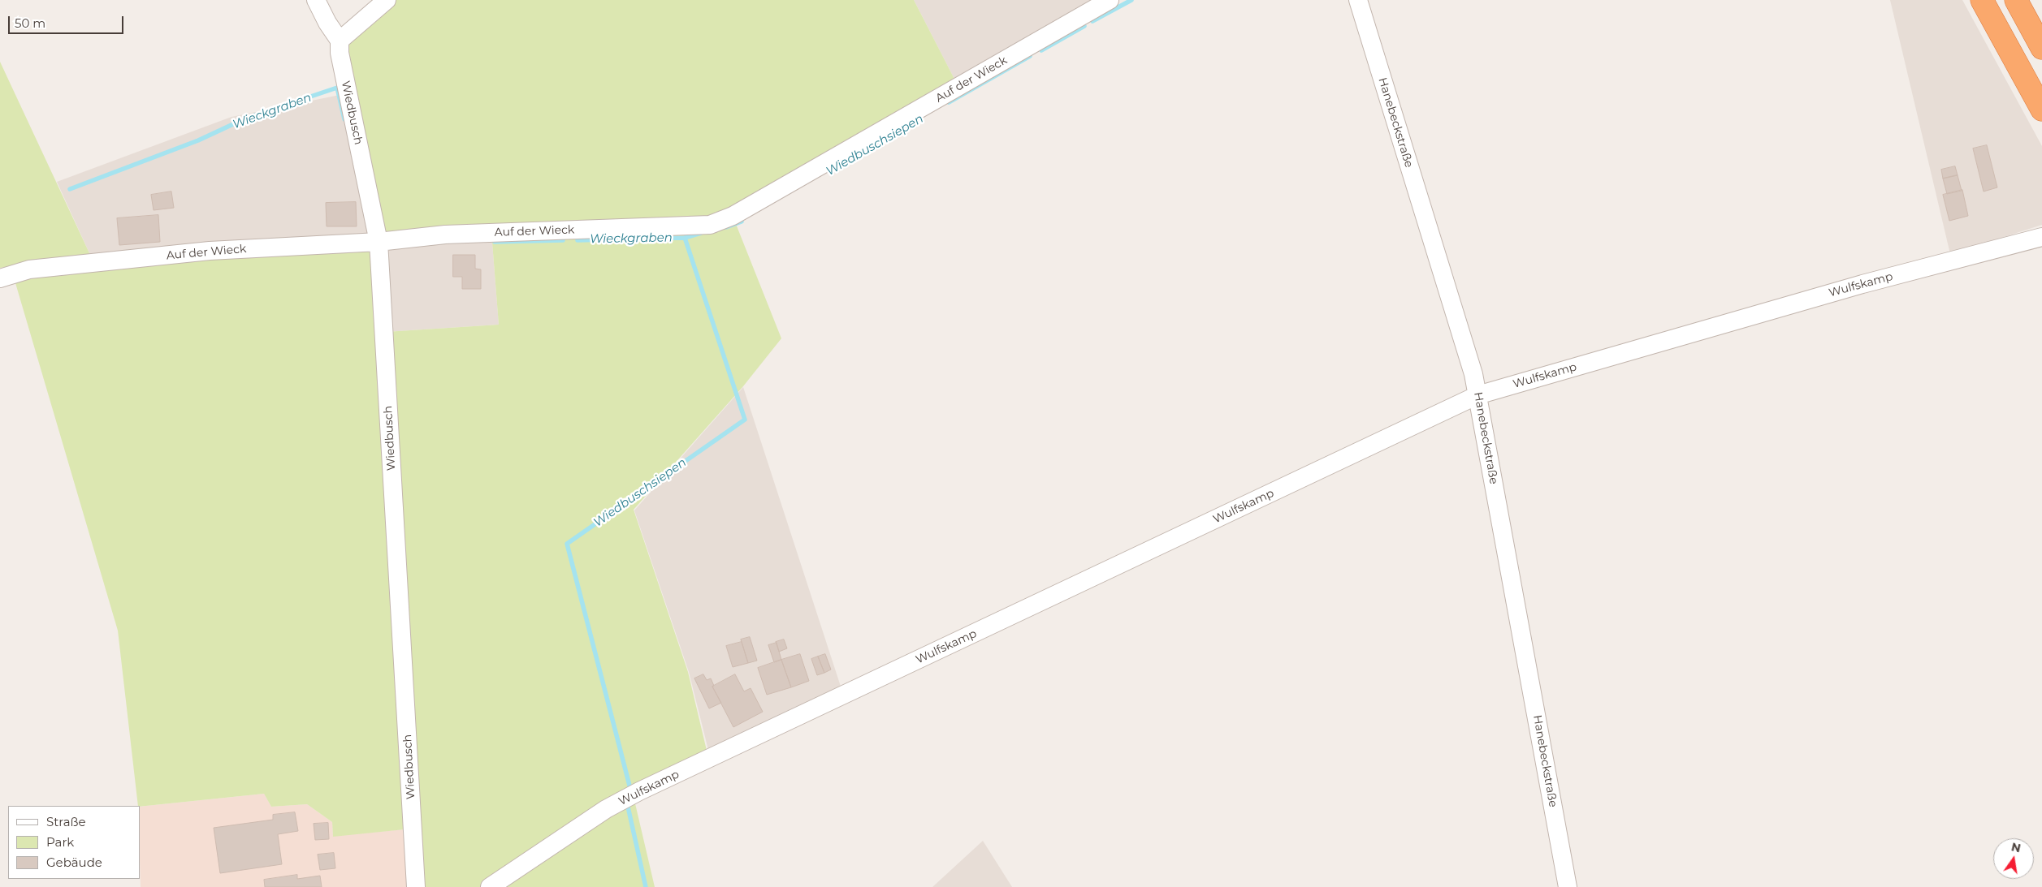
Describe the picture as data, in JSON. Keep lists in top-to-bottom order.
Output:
{
  "streets": {
    "street": [
      "Auf der Wieck",
      "Wiedbusch",
      "Hanebeckstraße",
      "Wulfskamp"
    ]
  },
  "crossings": [
    ["Auf der Wieck", "Wiedbusch"],
    ["Hanebeckstraße", "Wulfskamp"]
  ],
  "water": ["Wieckgraben", "Wiedbuschsiepen"],
  "legend": ["Straße", "Park", "Gebäude"],
  "scale_bar": "50 m",
  "north": "top"
}
